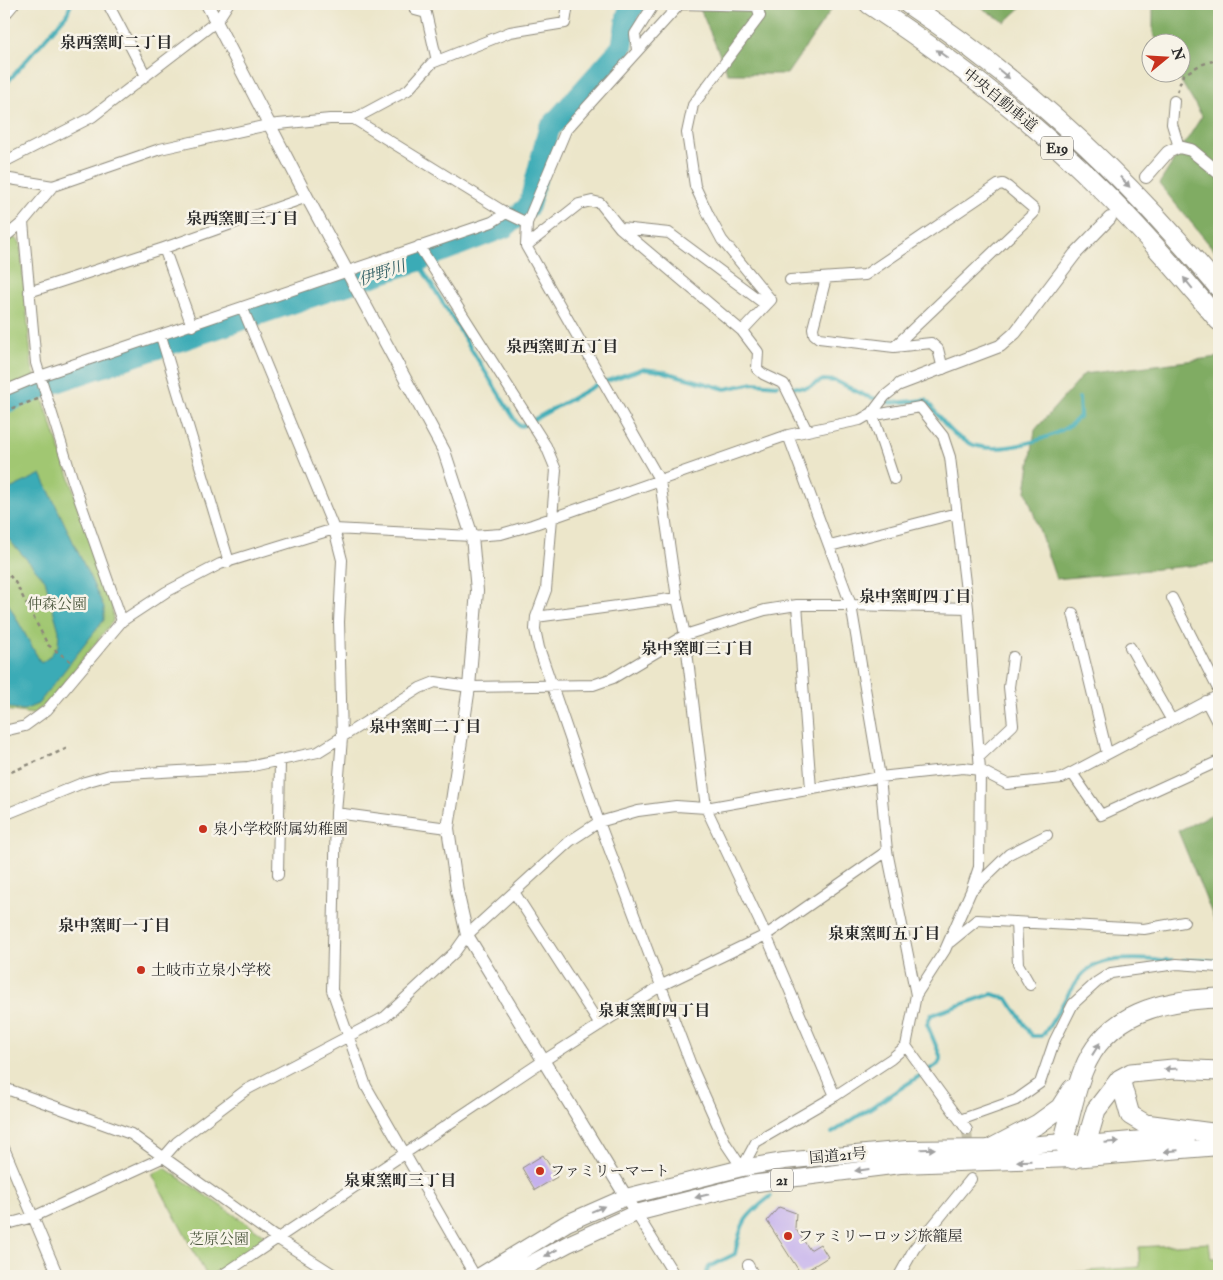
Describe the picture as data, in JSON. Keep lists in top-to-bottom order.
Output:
{
  "streets": {
    "highway": [
      "中央自動車道",
      "E19",
      "国道21号",
      "21"
    ]
  },
  "districts": [
    "泉西窯町二丁目",
    "泉西窯町三丁目",
    "泉西窯町五丁目",
    "泉中窯町四丁目",
    "泉中窯町三丁目",
    "泉中窯町二丁目",
    "泉中窯町一丁目",
    "泉東窯町五丁目",
    "泉東窯町四丁目",
    "泉東窯町三丁目"
  ],
  "water": ["伊野川"],
  "parks": ["仲森公園", "芝原公園"],
  "places": [
    "泉小学校附属幼稚園",
    "土岐市立泉小学校",
    "ファミリーマート",
    "ファミリーロッジ旅籠屋"
  ],
  "north": "right"
}
